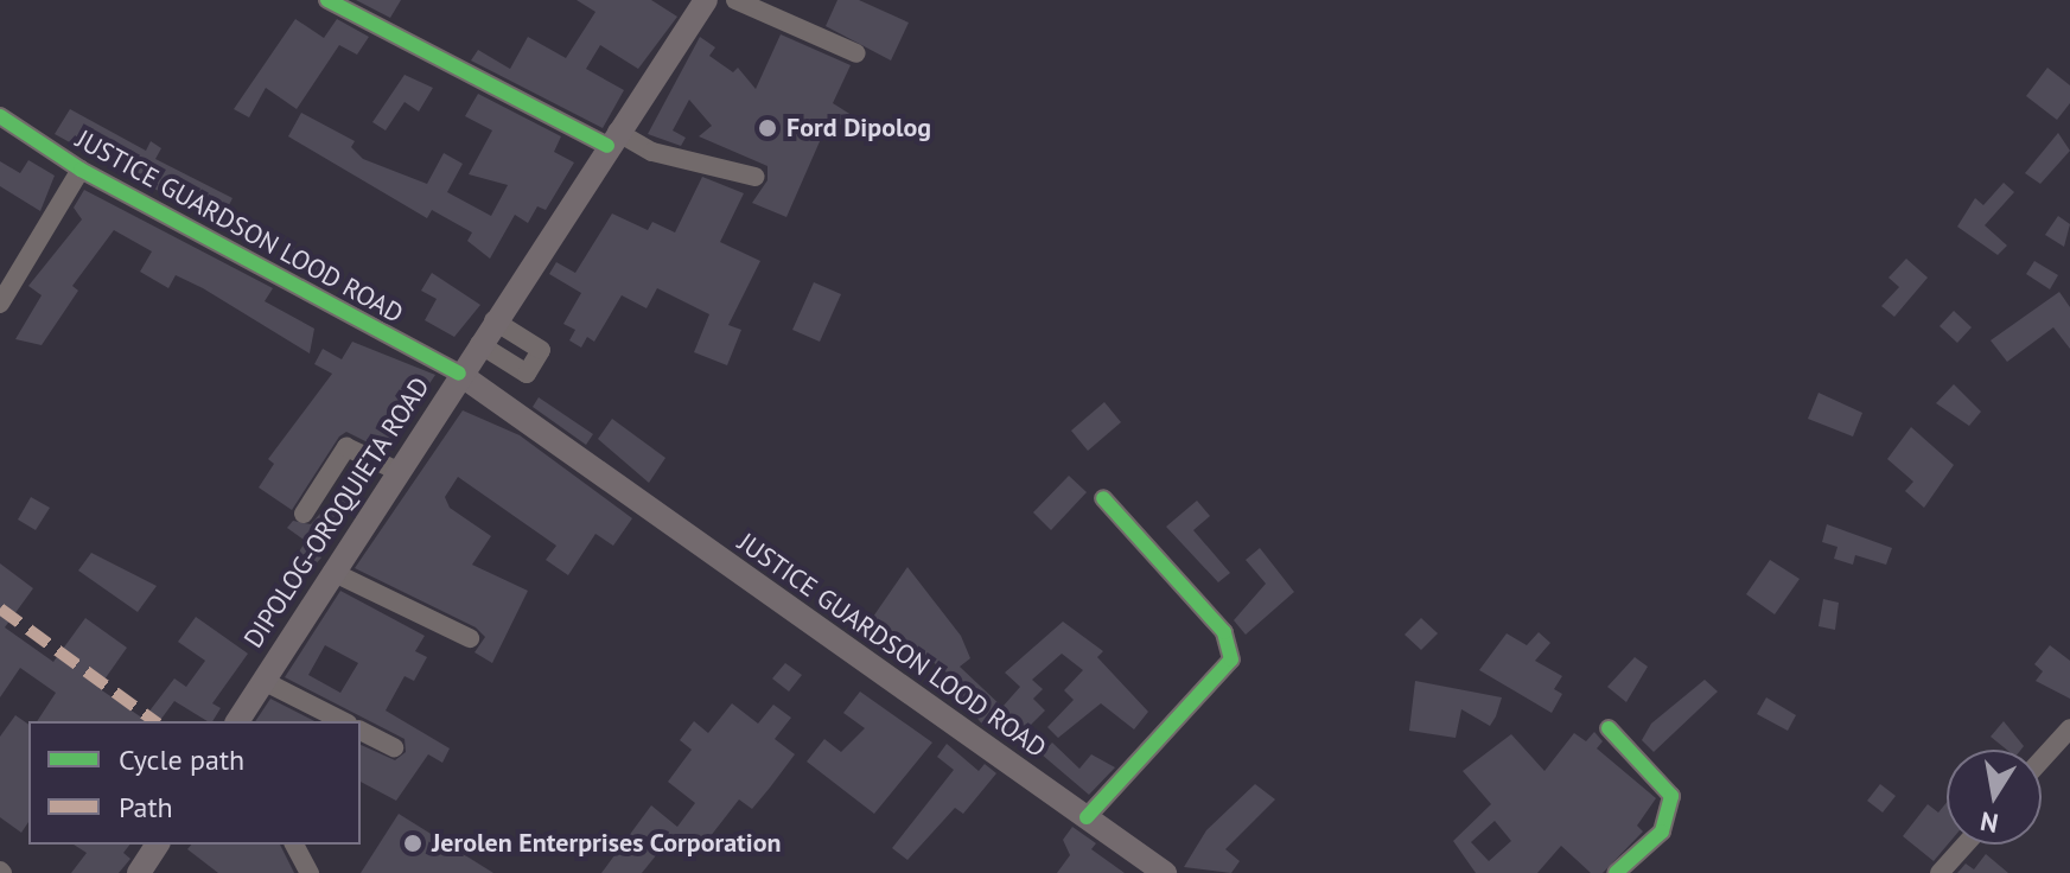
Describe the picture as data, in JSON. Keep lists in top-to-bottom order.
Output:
{
  "streets": {
    "main road": ["JUSTICE GUARDSON LOOD ROAD", "DIPOLOG-OROQUIETA ROAD"]
  },
  "crossings": [
    ["JUSTICE GUARDSON LOOD ROAD", "DIPOLOG-OROQUIETA ROAD"]
  ],
  "places": ["Ford Dipolog", "Jerolen Enterprises Corporation"],
  "legend": ["Cycle path", "Path"],
  "north": "bottom"
}
